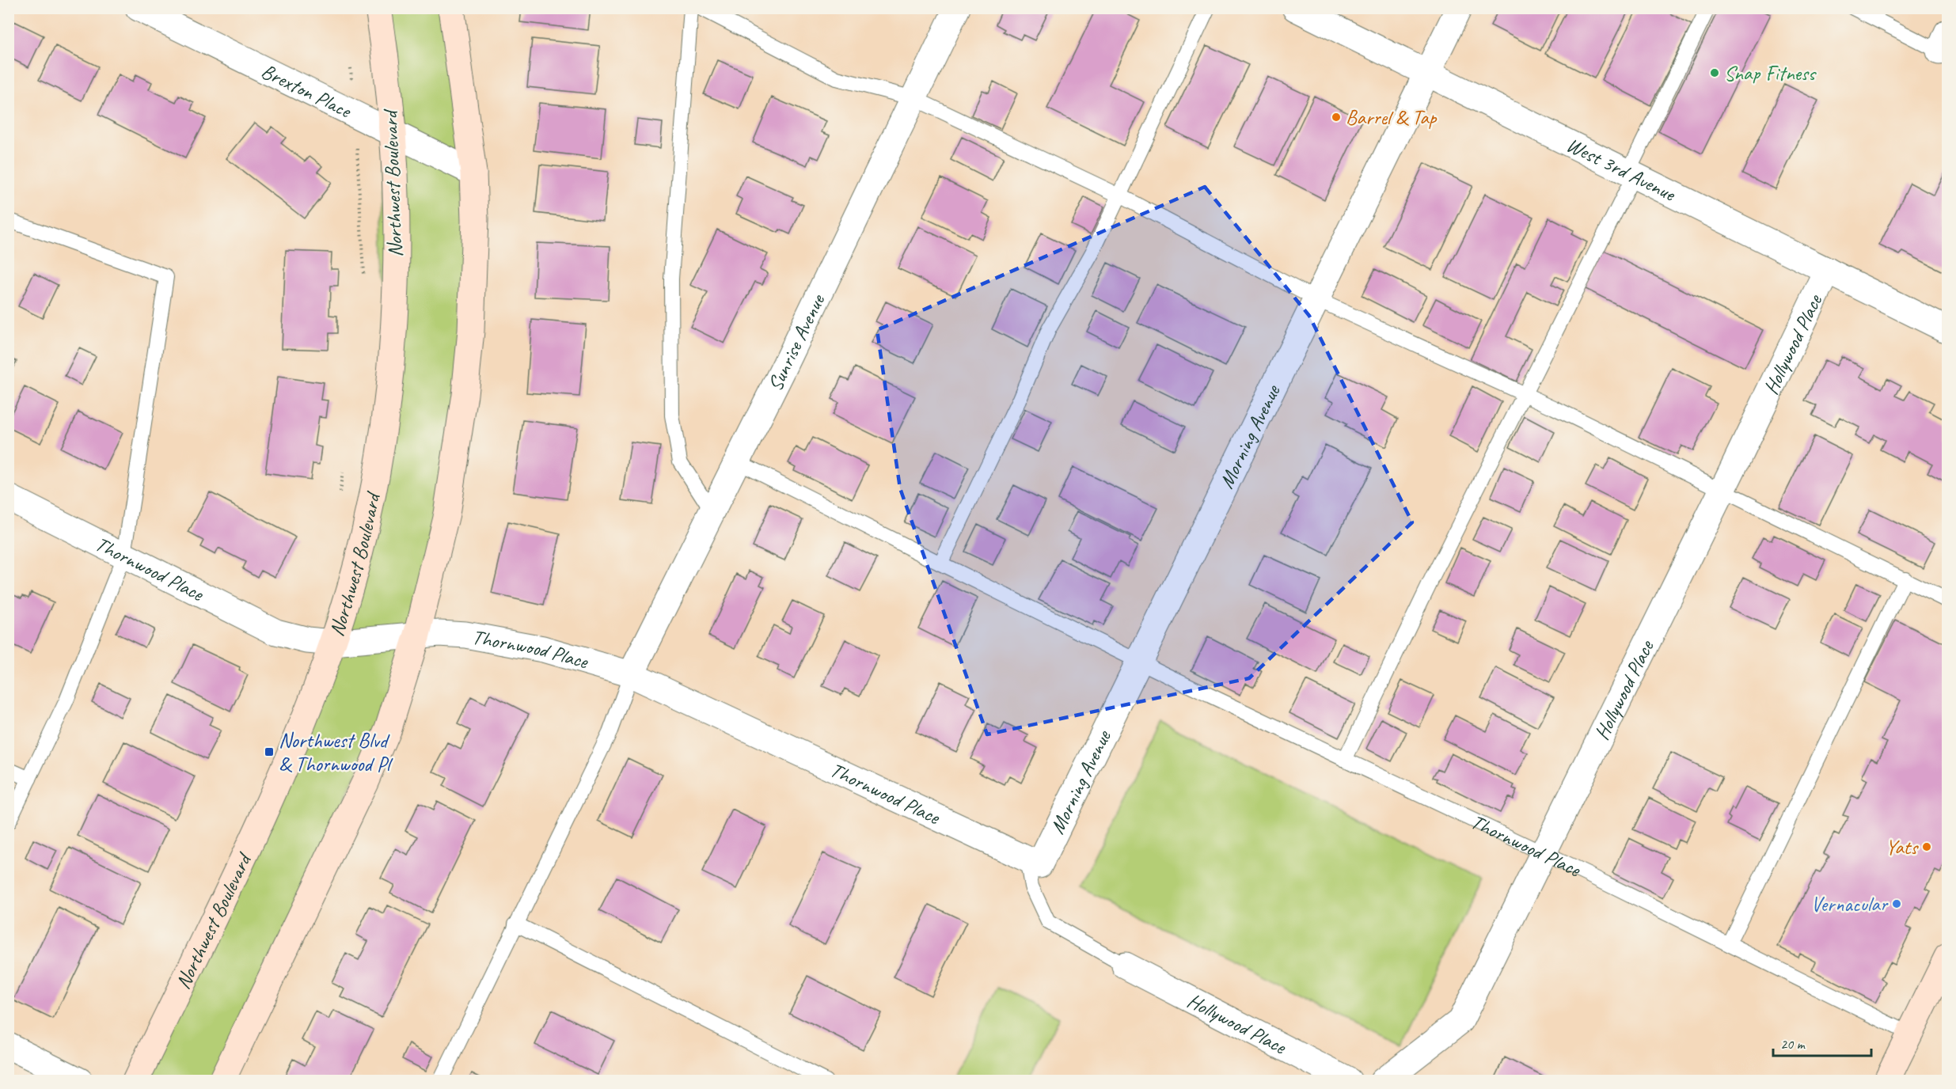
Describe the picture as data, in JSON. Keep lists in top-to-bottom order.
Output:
{
  "streets": {
    "main road": ["Northwest Boulevard"],
    "street": [
      "Brexton Place",
      "West 3rd Avenue",
      "Sunrise Avenue",
      "Hollywood Place",
      "Morning Avenue",
      "Thornwood Place"
    ]
  },
  "crossings": [
    ["Brexton Place", "Northwest Boulevard"],
    ["West 3rd Avenue", "Hollywood Place"],
    ["West 3rd Avenue", "Morning Avenue"],
    ["Northwest Boulevard", "Thornwood Place"],
    ["Sunrise Avenue", "Thornwood Place"],
    ["Hollywood Place", "Thornwood Place"],
    ["Morning Avenue", "Thornwood Place"]
  ],
  "places": {
    "other": [
      "Snap Fitness",
      "Barrel & Tap",
      "Yats",
      "Vernacular"
    ],
    "transit": ["Northwest Blvd & Thornwood Pl"]
  },
  "scale_bar": "20 m"
}
